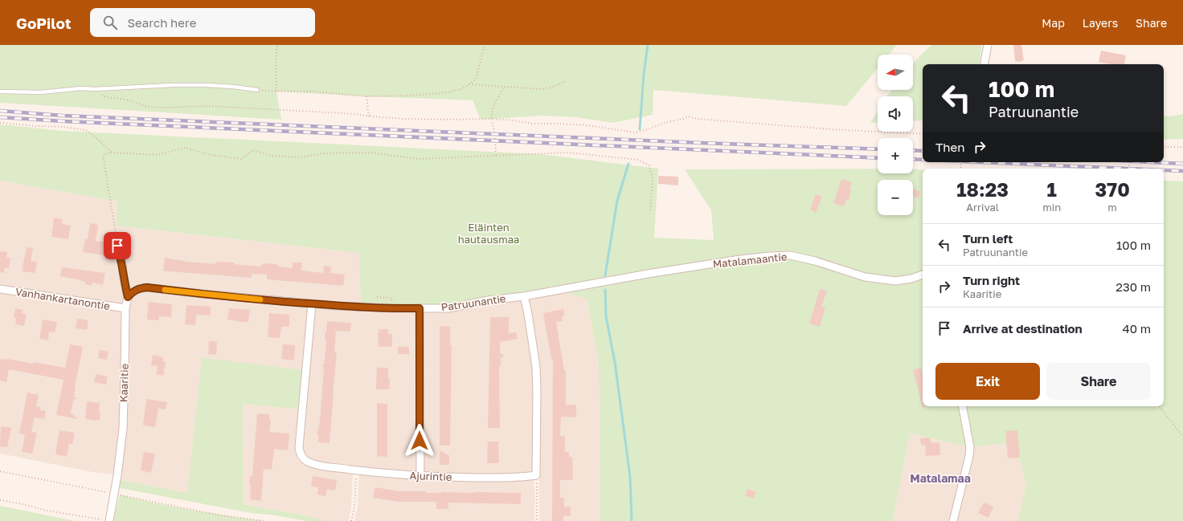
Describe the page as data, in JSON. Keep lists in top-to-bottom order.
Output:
{
  "streets": {
    "street": [
      "Matalamaantie",
      "Vanhankartanontie",
      "Patruunantie",
      "Kaaritie",
      "Ajurintie"
    ]
  },
  "crossings": [
    ["Matalamaantie", "Patruunantie"],
    ["Vanhankartanontie", "Kaaritie"],
    ["Patruunantie", "Kaaritie"],
    ["Patruunantie", "Ajurintie"]
  ],
  "districts": ["Matalamaa"],
  "parks": ["Eläinten hautausmaa"],
  "north": "left",
  "page": {
    "header": "GoPilot",
    "search": "Search here",
    "nav": ["Map", "Layers", "Share"],
    "map_buttons": ["+", "−"],
    "turn": ["100 m", "Patruunantie"],
    "then": "Then",
    "eta": [
      "18:23",
      "Arrival",
      "1",
      "min",
      "370",
      "m"
    ],
    "list": [
      {
        "name": "Turn left",
        "note": "Patruunantie",
        "value": "100 m"
      },
      {
        "name": "Turn right",
        "note": "Kaaritie",
        "value": "230 m"
      },
      {
        "name": "Arrive at destination",
        "value": "40 m"
      }
    ],
    "buttons": ["Exit", "Share"]
  }
}
